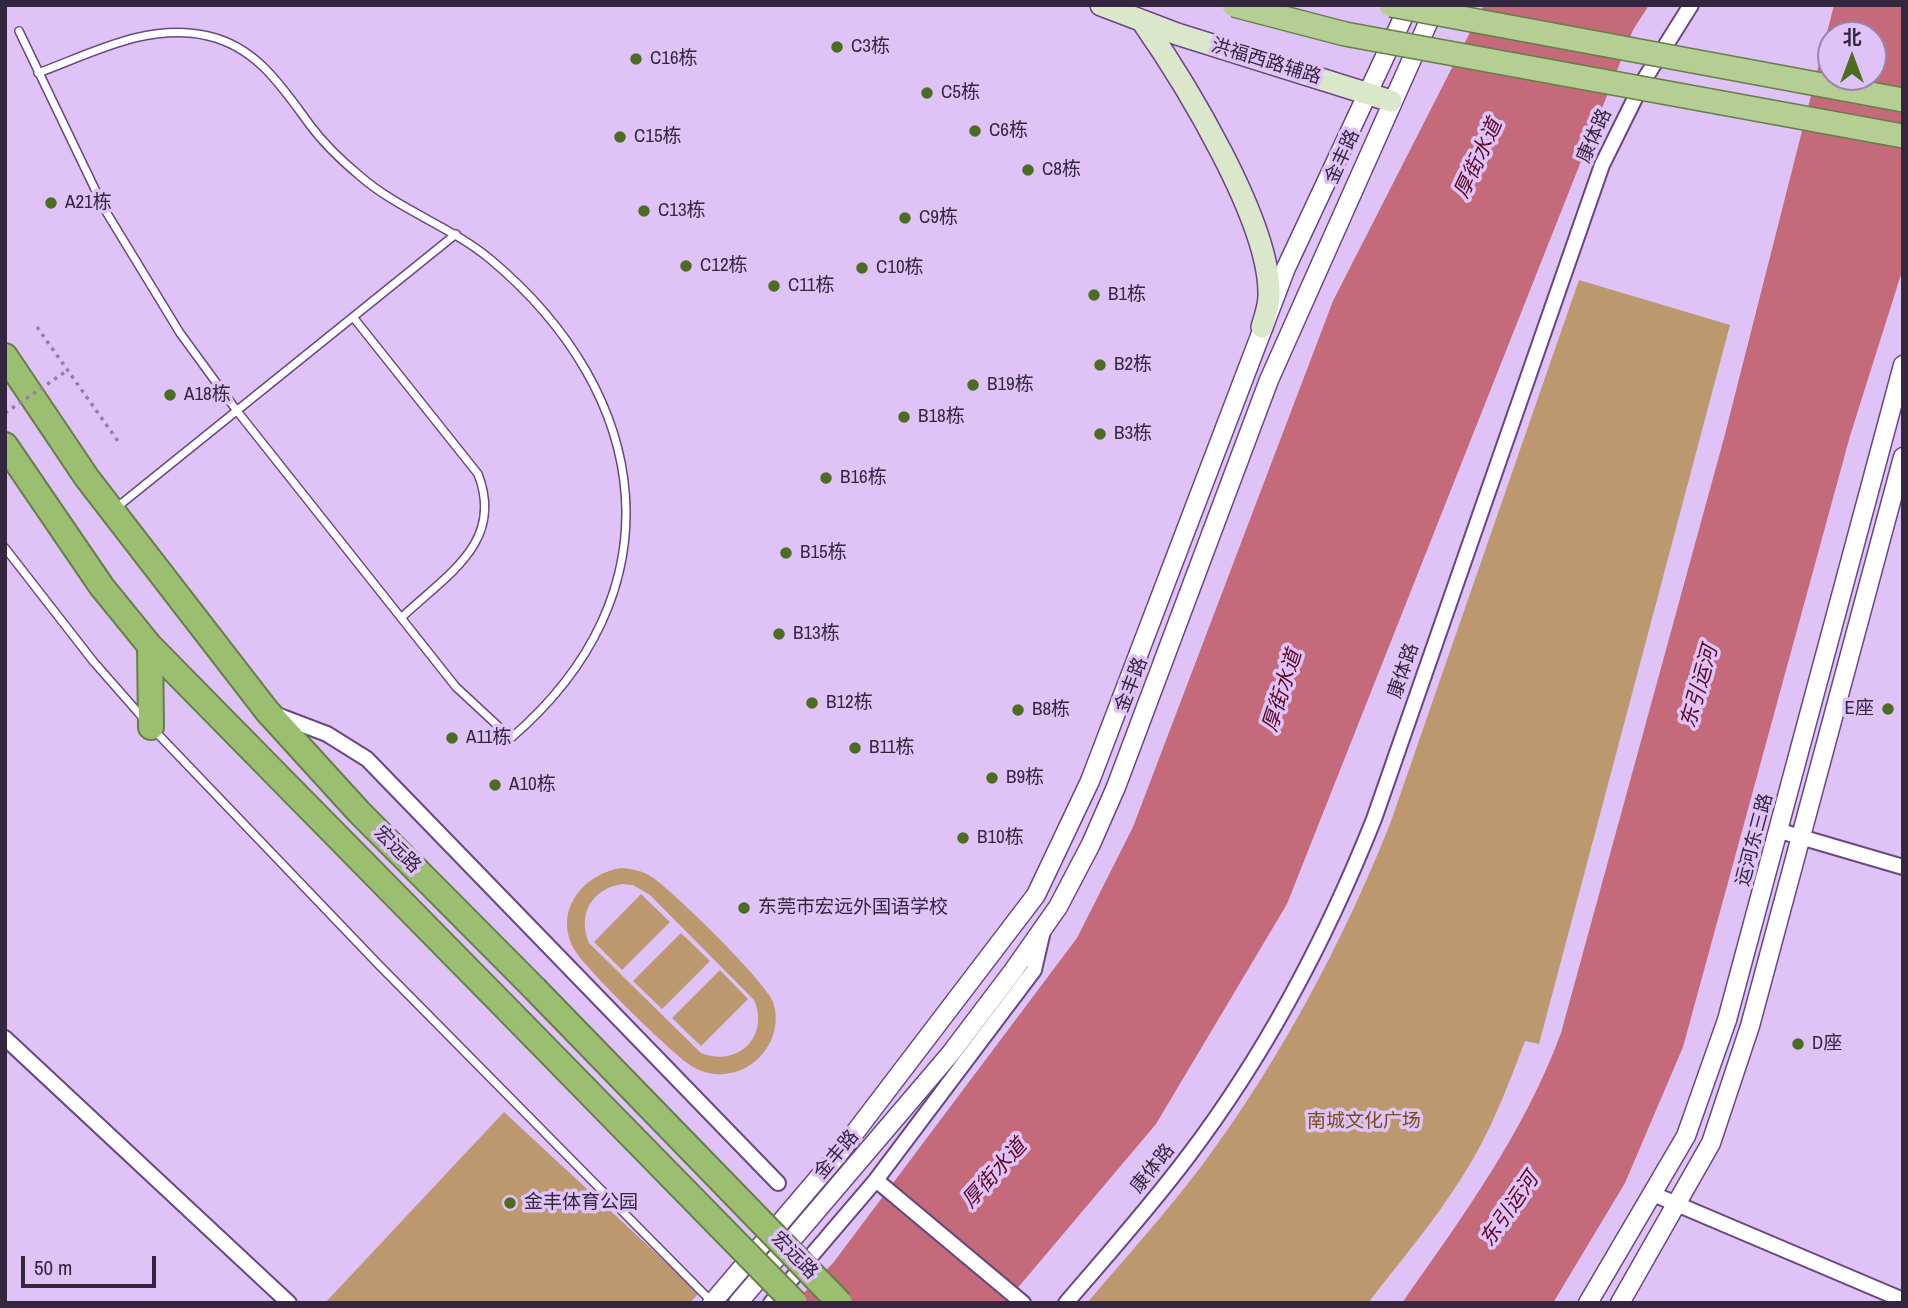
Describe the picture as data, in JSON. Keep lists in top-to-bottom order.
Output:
{
  "streets": {
    "highway": ["宏远路"],
    "main road": ["洪福西路辅路"],
    "street": ["康体路", "金丰路", "运河东三路"]
  },
  "crossings": [
    ["洪福西路辅路", "金丰路"]
  ],
  "water": ["厚街水道", "东引运河"],
  "parks": ["南城文化广场"],
  "places": [
    "C3栋",
    "C16栋",
    "C5栋",
    "C6栋",
    "C15栋",
    "C8栋",
    "A21栋",
    "C13栋",
    "C9栋",
    "C12栋",
    "C10栋",
    "C11栋",
    "B1栋",
    "B2栋",
    "B19栋",
    "A18栋",
    "B18栋",
    "B3栋",
    "B16栋",
    "B15栋",
    "B13栋",
    "B12栋",
    "E座",
    "B8栋",
    "A11栋",
    "B11栋",
    "B9栋",
    "A10栋",
    "B10栋",
    "东莞市宏远外国语学校",
    "D座",
    "金丰体育公园"
  ],
  "scale_bar": "50 m",
  "north": "top"
}
